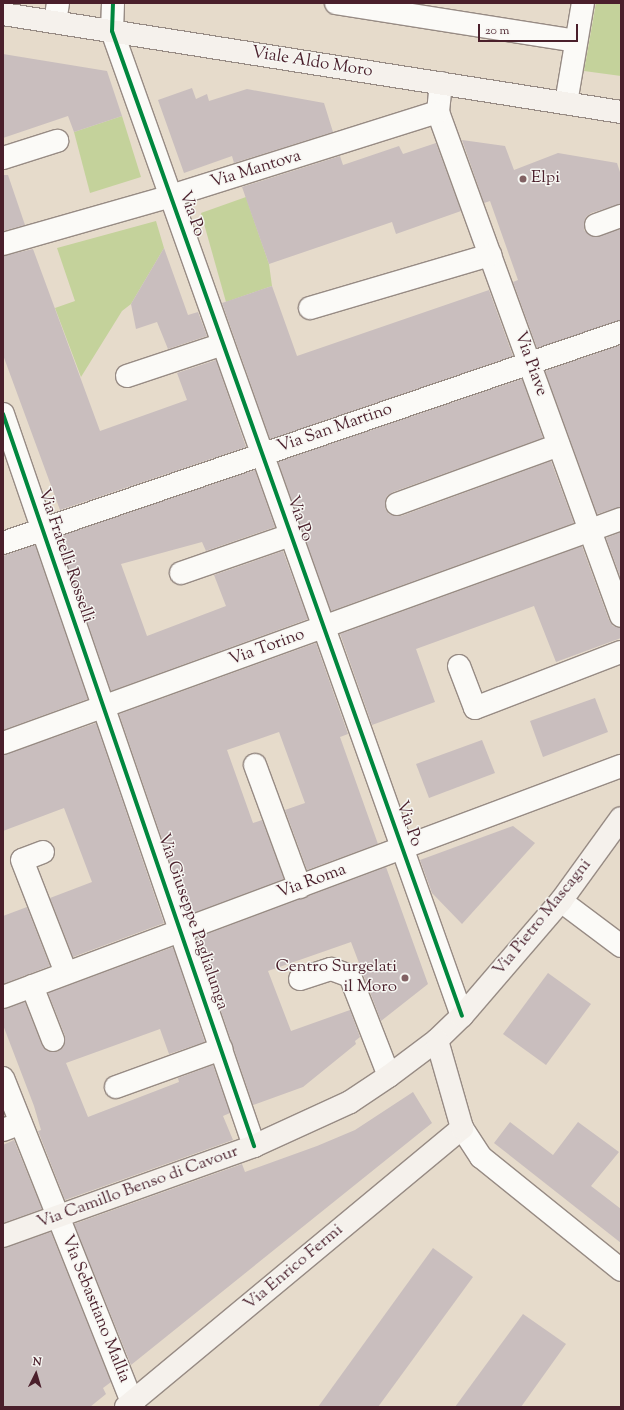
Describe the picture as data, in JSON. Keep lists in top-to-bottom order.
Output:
{
  "streets": {
    "street": [
      "Viale Aldo Moro",
      "Via Mantova",
      "Via Po",
      "Via Piave",
      "Via San Martino",
      "Via Fratelli Rosselli",
      "Via Torino",
      "Via Roma",
      "Via Pietro Mascagni",
      "Via Giuseppe Paglialunga",
      "Via Camillo Benso di Cavour",
      "Via Enrico Fermi",
      "Via Sebastiano Mallia"
    ]
  },
  "crossings": [
    ["Viale Aldo Moro", "Via Po"],
    ["Via Mantova", "Via Po"],
    ["Via Mantova", "Via Piave"],
    ["Via Po", "Via San Martino"],
    ["Via Po", "Via Torino"],
    ["Via Po", "Via Roma"],
    ["Via Po", "Via Pietro Mascagni"],
    ["Via Piave", "Via San Martino"],
    ["Via Piave", "Via Torino"],
    ["Via San Martino", "Via Fratelli Rosselli"],
    ["Via Fratelli Rosselli", "Via Torino"],
    ["Via Fratelli Rosselli", "Via Giuseppe Paglialunga"],
    ["Via Torino", "Via Giuseppe Paglialunga"],
    ["Via Roma", "Via Giuseppe Paglialunga"],
    ["Via Pietro Mascagni", "Via Camillo Benso di Cavour"],
    ["Via Giuseppe Paglialunga", "Via Camillo Benso di Cavour"],
    ["Via Camillo Benso di Cavour", "Via Sebastiano Mallia"],
    ["Via Enrico Fermi", "Via Sebastiano Mallia"]
  ],
  "places": ["Elpi", "Centro Surgelati il Moro"],
  "scale_bar": "20 m",
  "north": "top"
}
